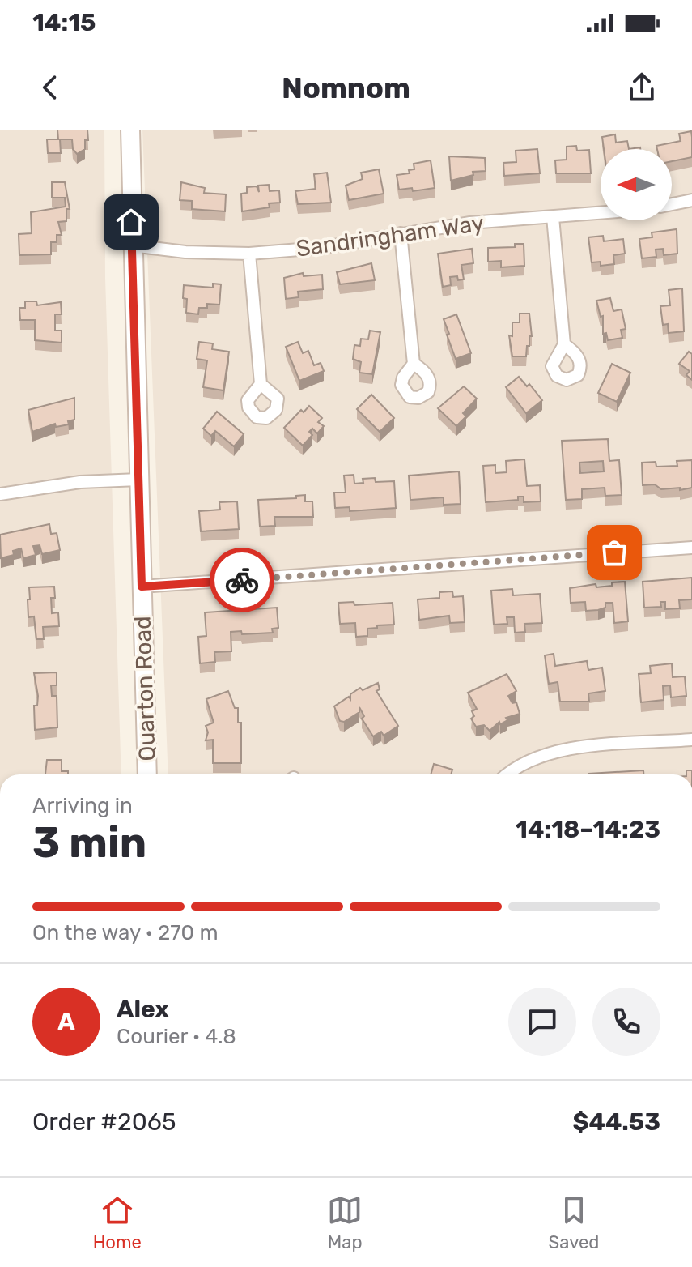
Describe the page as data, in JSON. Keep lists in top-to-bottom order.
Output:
{
  "streets": {
    "street": ["Sandringham Way", "Quarton Road"]
  },
  "crossings": [
    ["Sandringham Way", "Quarton Road"]
  ],
  "north": "left",
  "page": {
    "status": "14:15",
    "header": "Nomnom",
    "heading": ["3 min", "Arriving in", "14:18–14:23"],
    "panel": [
      "Alex",
      "Courier · 4.8",
      "Order #2065",
      "$44.53"
    ],
    "bar": "On the way · 270 m",
    "round": "A",
    "tabs": ["Home", "Map", "Saved"]
  }
}
